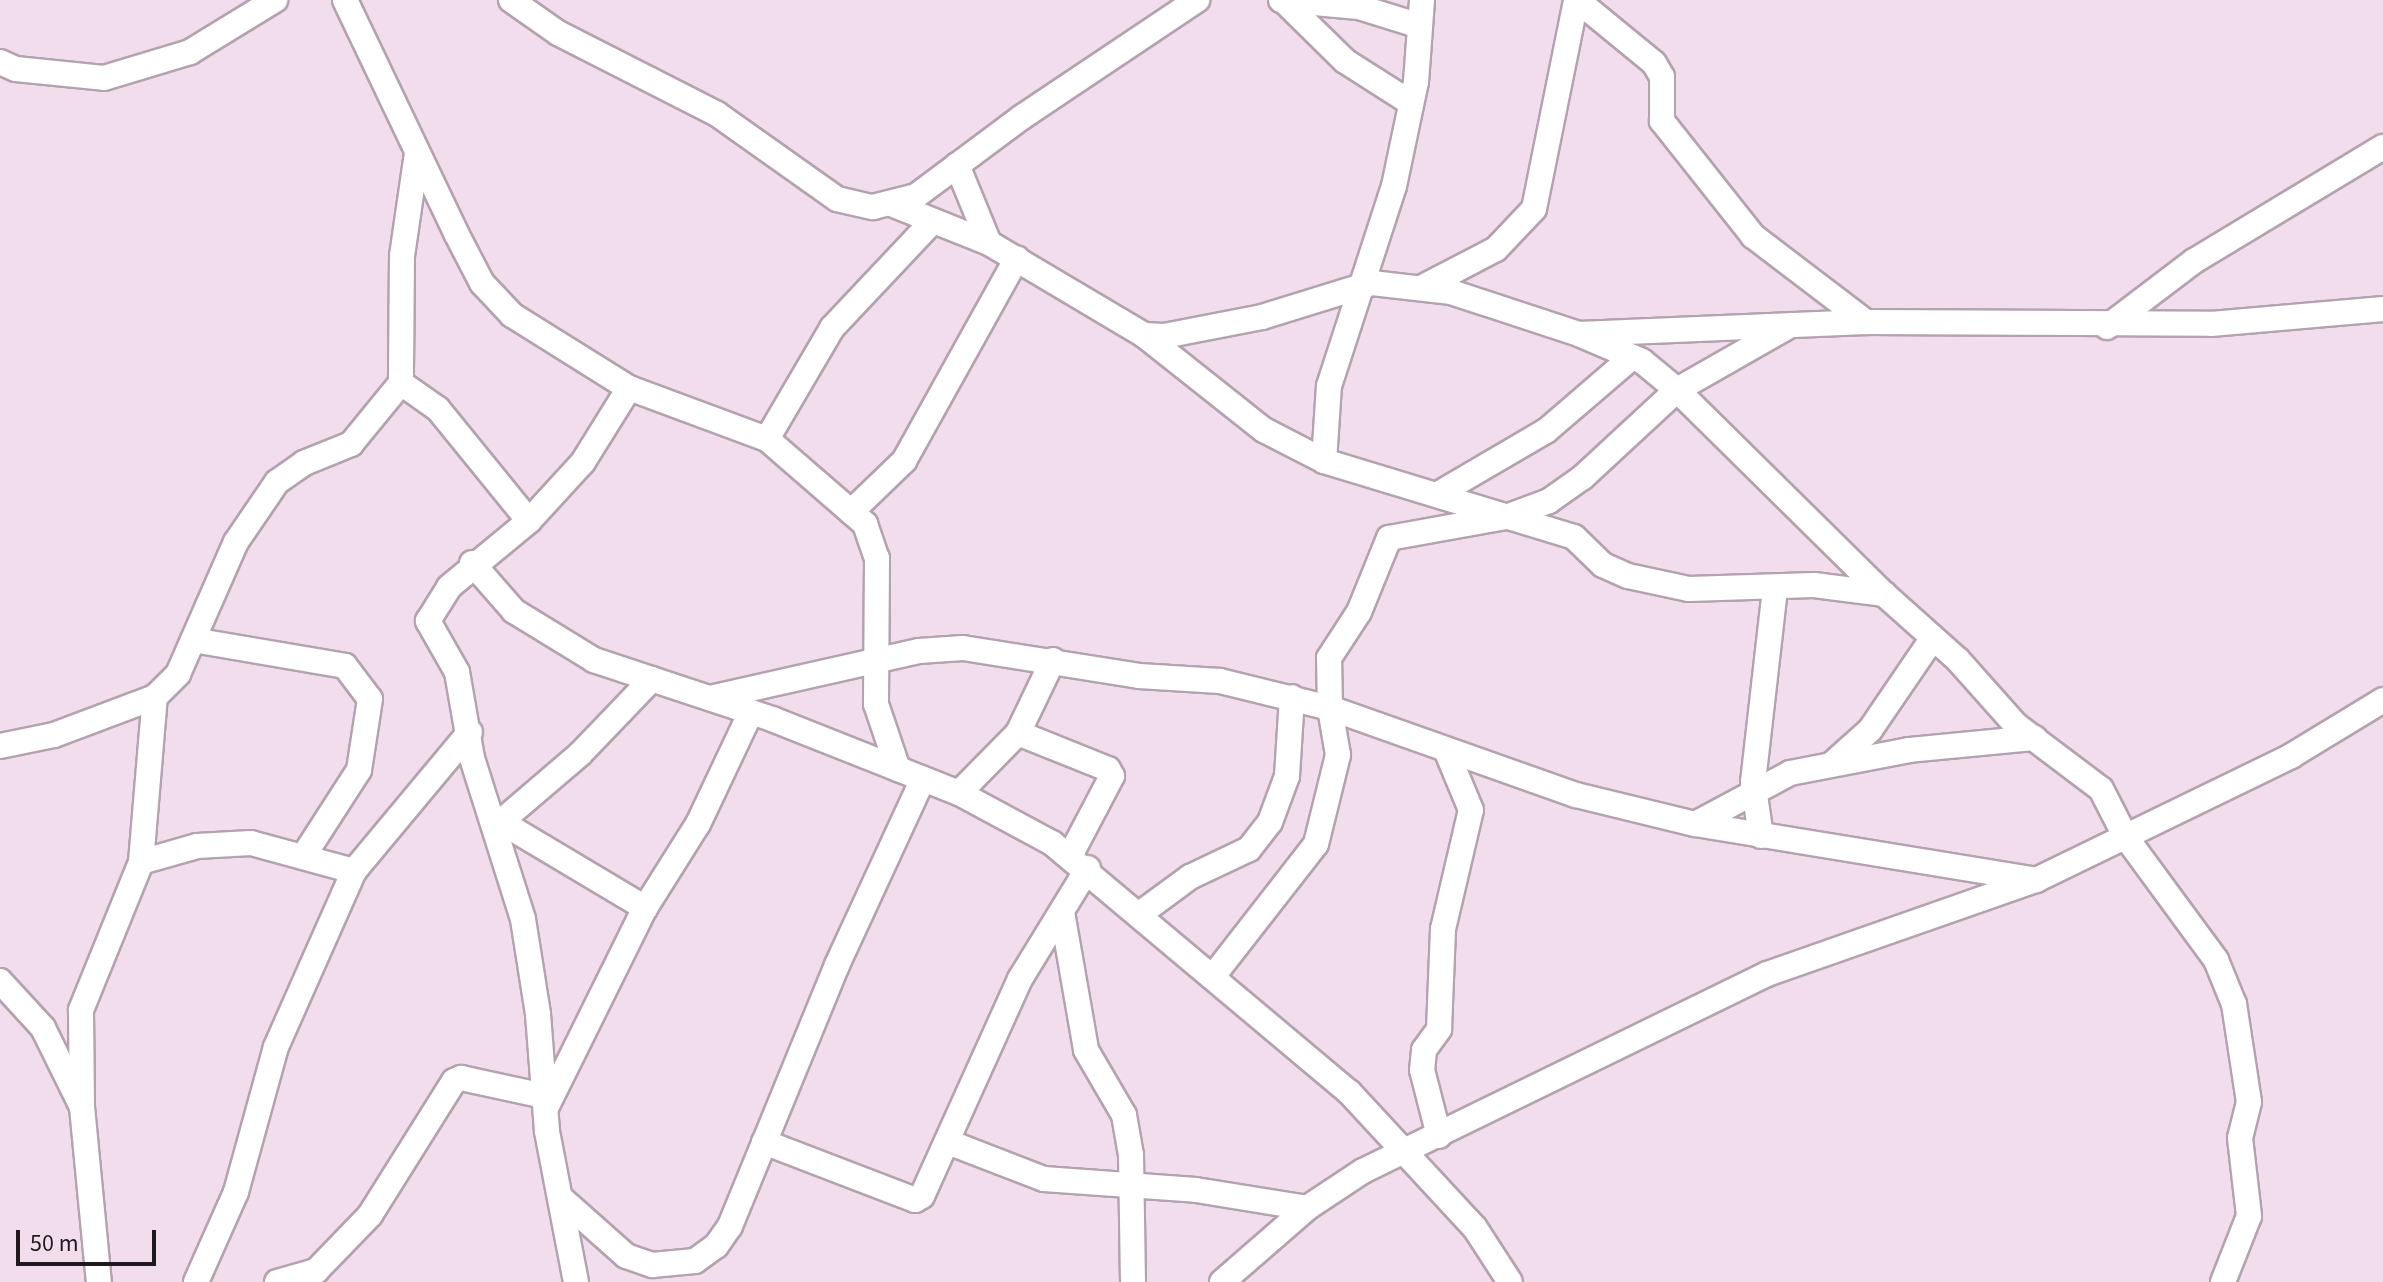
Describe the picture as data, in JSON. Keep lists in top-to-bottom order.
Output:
{
  "scale_bar": "50 m"
}
